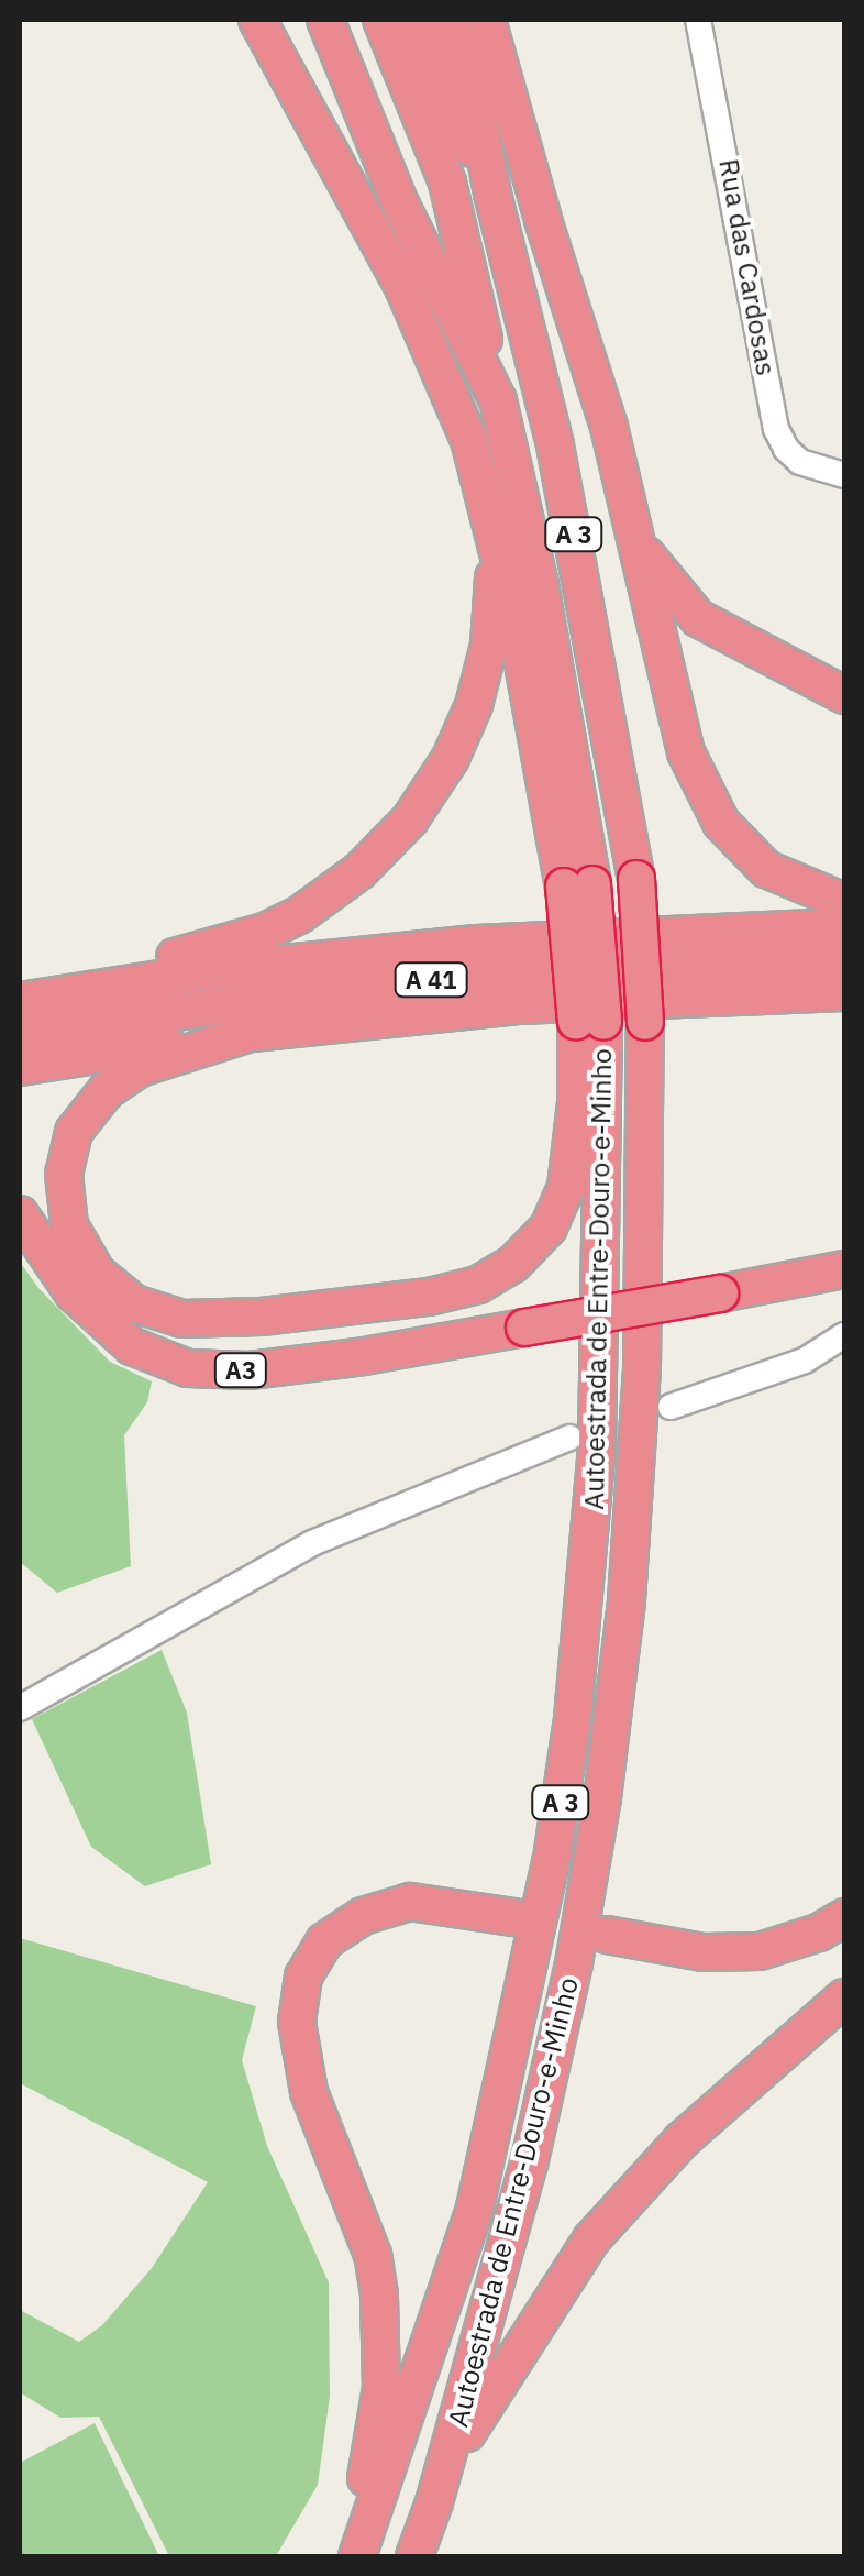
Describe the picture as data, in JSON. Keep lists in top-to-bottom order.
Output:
{
  "streets": {
    "highway": [
      "A 3",
      "A 41",
      "Autoestrada de Entre-Douro-e-Minho",
      "A3"
    ],
    "street": ["Rua das Cardosas"]
  },
  "crossings": [
    ["A 3", "Autoestrada de Entre-Douro-e-Minho"]
  ]
}
